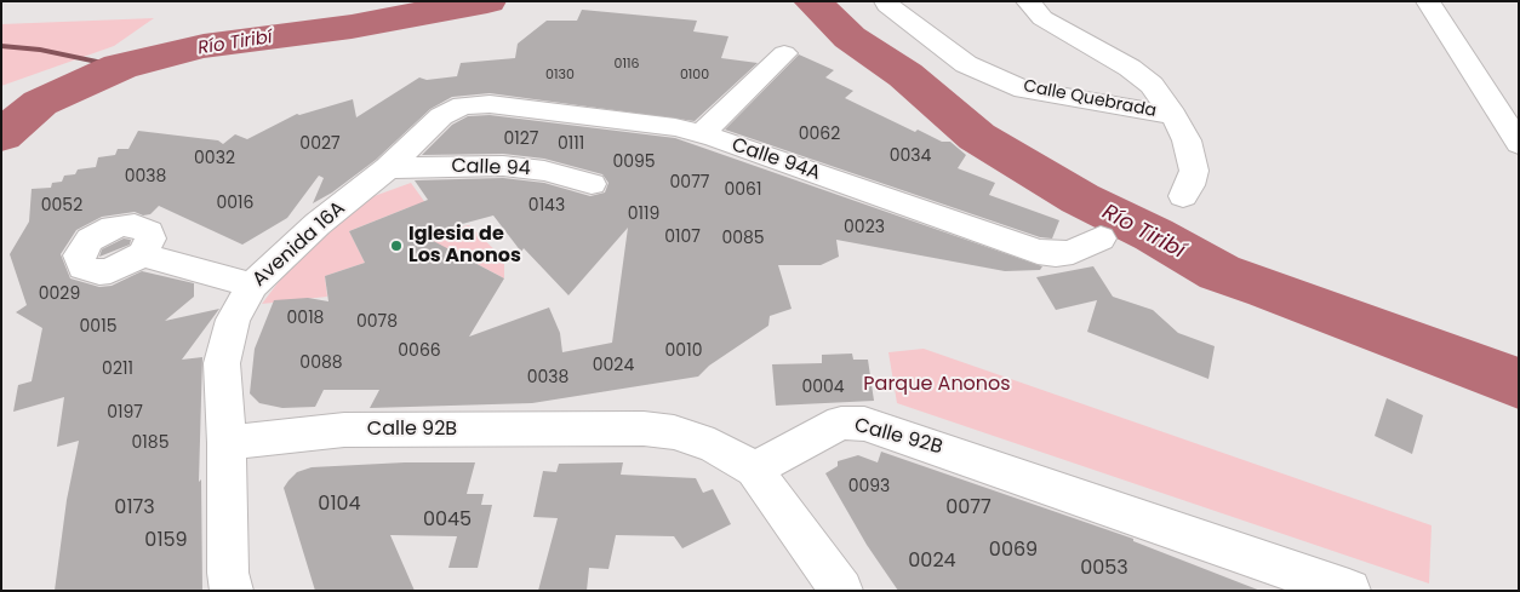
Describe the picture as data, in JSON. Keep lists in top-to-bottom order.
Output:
{
  "streets": {
    "street": [
      "Calle Quebrada",
      "Calle 94A",
      "Calle 94",
      "Avenida 16A",
      "Calle 92B"
    ]
  },
  "crossings": [
    ["Calle 94A", "Avenida 16A"],
    ["Calle 94", "Avenida 16A"],
    ["Avenida 16A", "Calle 92B"]
  ],
  "water": ["Río Tiribí"],
  "parks": ["Parque Anonos"],
  "places": ["Iglesia de Los Anonos"],
  "house_numbers": [
    "0116",
    "0130",
    "0100",
    "0062",
    "0127",
    "0027",
    "0111",
    "0034",
    "0032",
    "0095",
    "0038",
    "0077",
    "0061",
    "0016",
    "0052",
    "0143",
    "0119",
    "0023",
    "0107",
    "0085",
    "0029",
    "0018",
    "0078",
    "0015",
    "0066",
    "0010",
    "0088",
    "0024",
    "0211",
    "0038",
    "0004",
    "0197",
    "0185",
    "0093",
    "0104",
    "0173",
    "0077",
    "0045",
    "0159",
    "0069",
    "0024",
    "0053"
  ]
}
